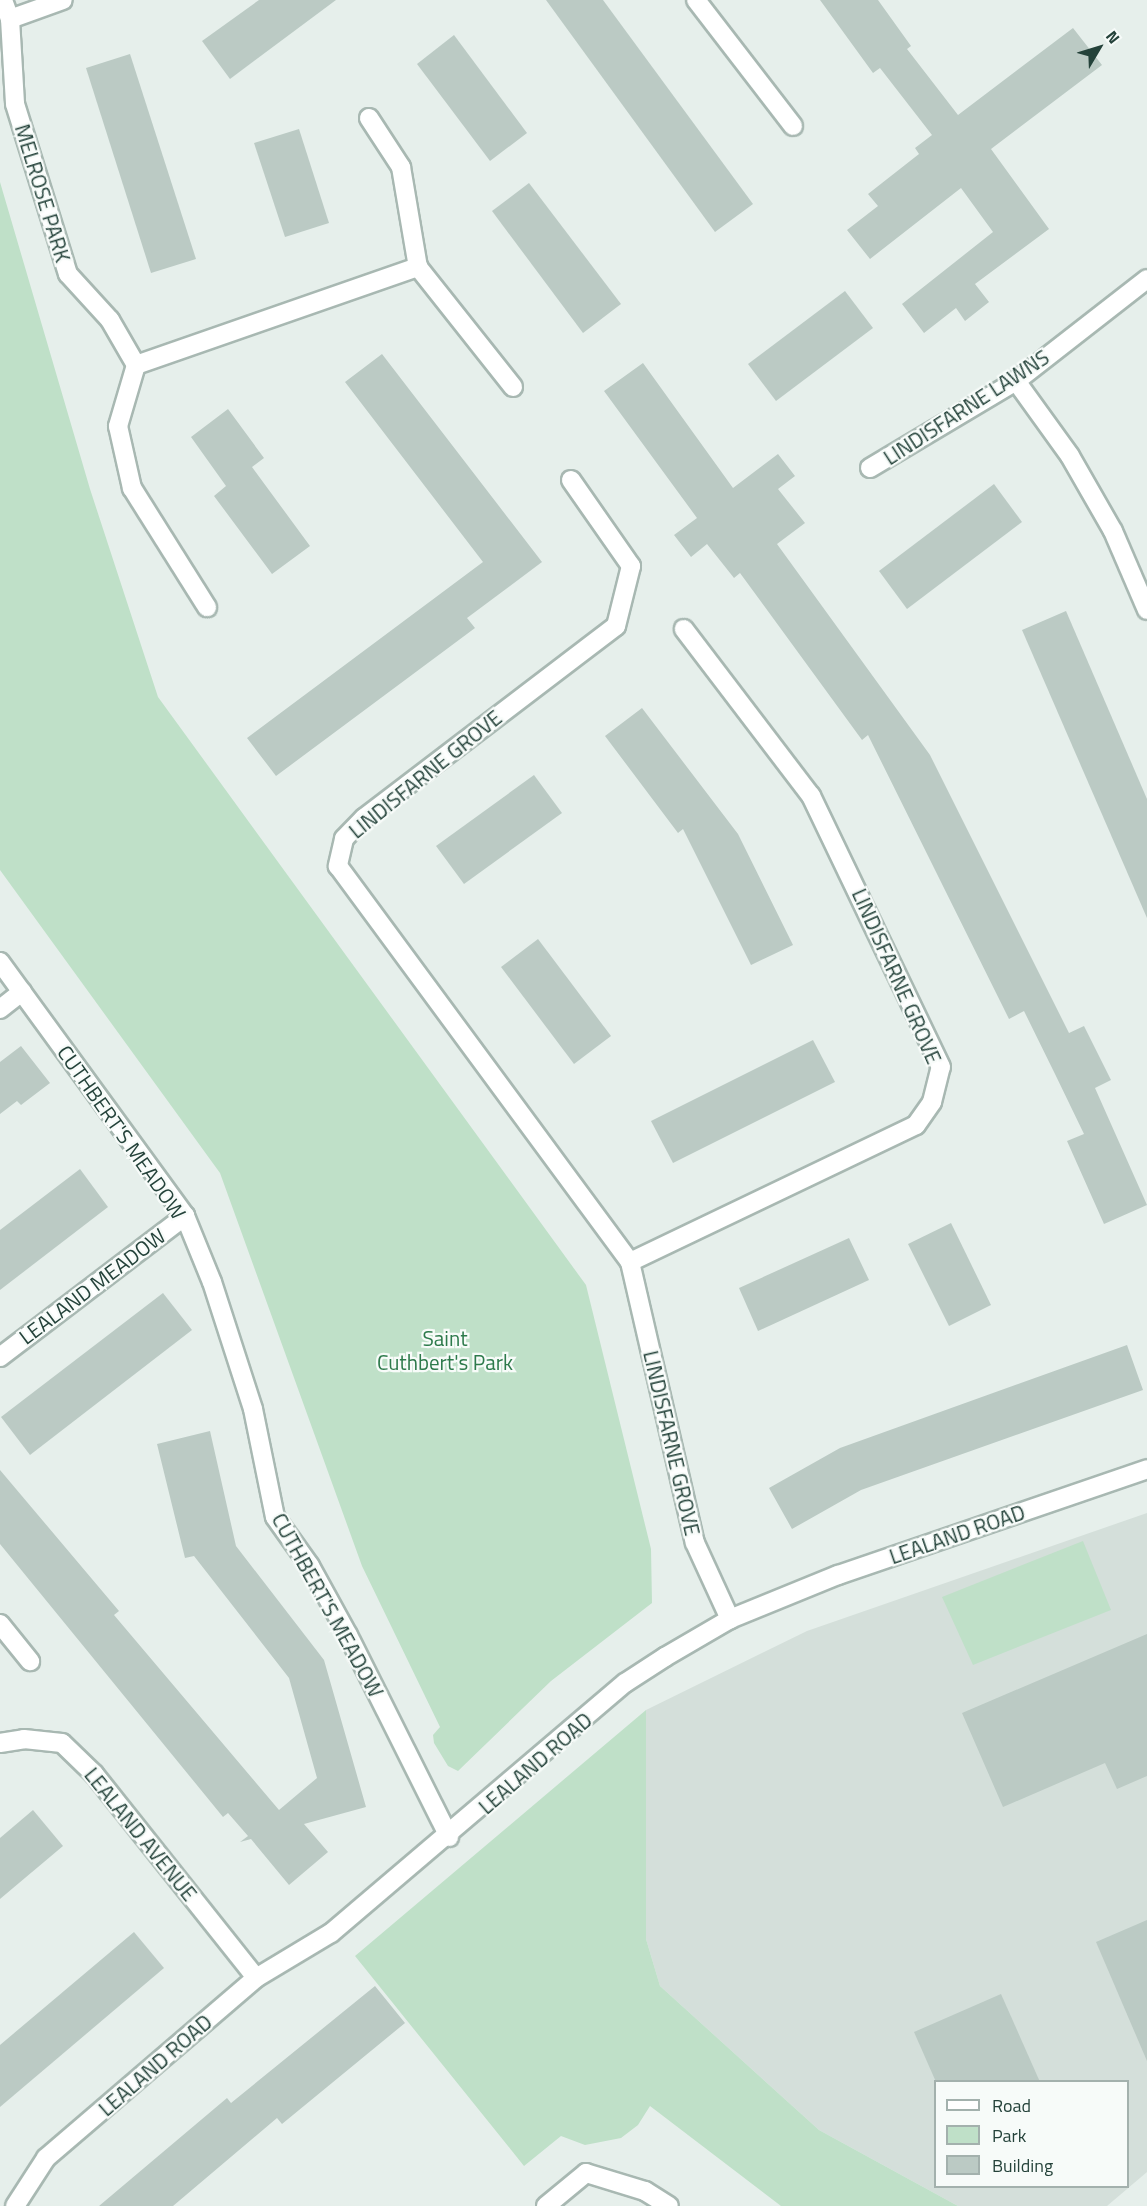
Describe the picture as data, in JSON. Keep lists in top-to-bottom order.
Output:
{
  "streets": {
    "street": [
      "MELROSE PARK",
      "LINDISFARNE LAWNS",
      "LINDISFARNE GROVE",
      "CUTHBERT'S MEADOW",
      "LEALAND MEADOW",
      "LEALAND ROAD",
      "LEALAND AVENUE"
    ]
  },
  "crossings": [
    ["LINDISFARNE GROVE", "LEALAND ROAD"],
    ["CUTHBERT'S MEADOW", "LEALAND MEADOW"],
    ["CUTHBERT'S MEADOW", "LEALAND ROAD"],
    ["LEALAND ROAD", "LEALAND AVENUE"]
  ],
  "parks": ["Saint Cuthbert's Park"],
  "legend": ["Road", "Park", "Building"],
  "north": "top right"
}
